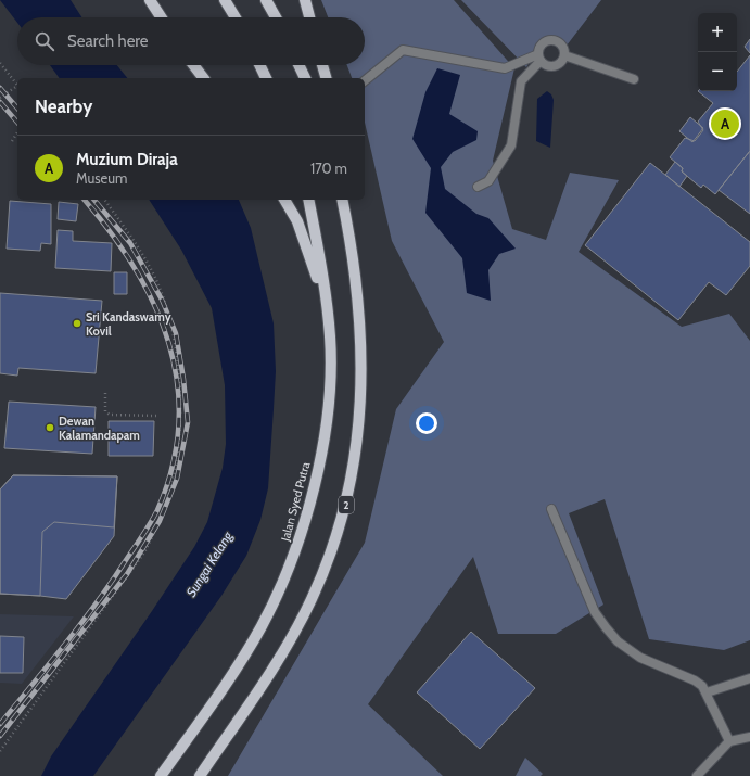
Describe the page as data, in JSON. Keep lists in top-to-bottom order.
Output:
{
  "streets": {
    "main road": ["Jalan Syed Putra", "2"]
  },
  "water": ["Sungai Kelang"],
  "places": ["Sri Kandaswamy Kovil", "Dewan Kalamandapam"],
  "page": {
    "map_buttons": ["+", "−"],
    "search": "Search here",
    "heading": "Nearby",
    "pins": "A",
    "list": [
      {
        "mark": "A",
        "name": "Muzium Diraja",
        "note": "Museum",
        "value": "170 m"
      }
    ]
  }
}
